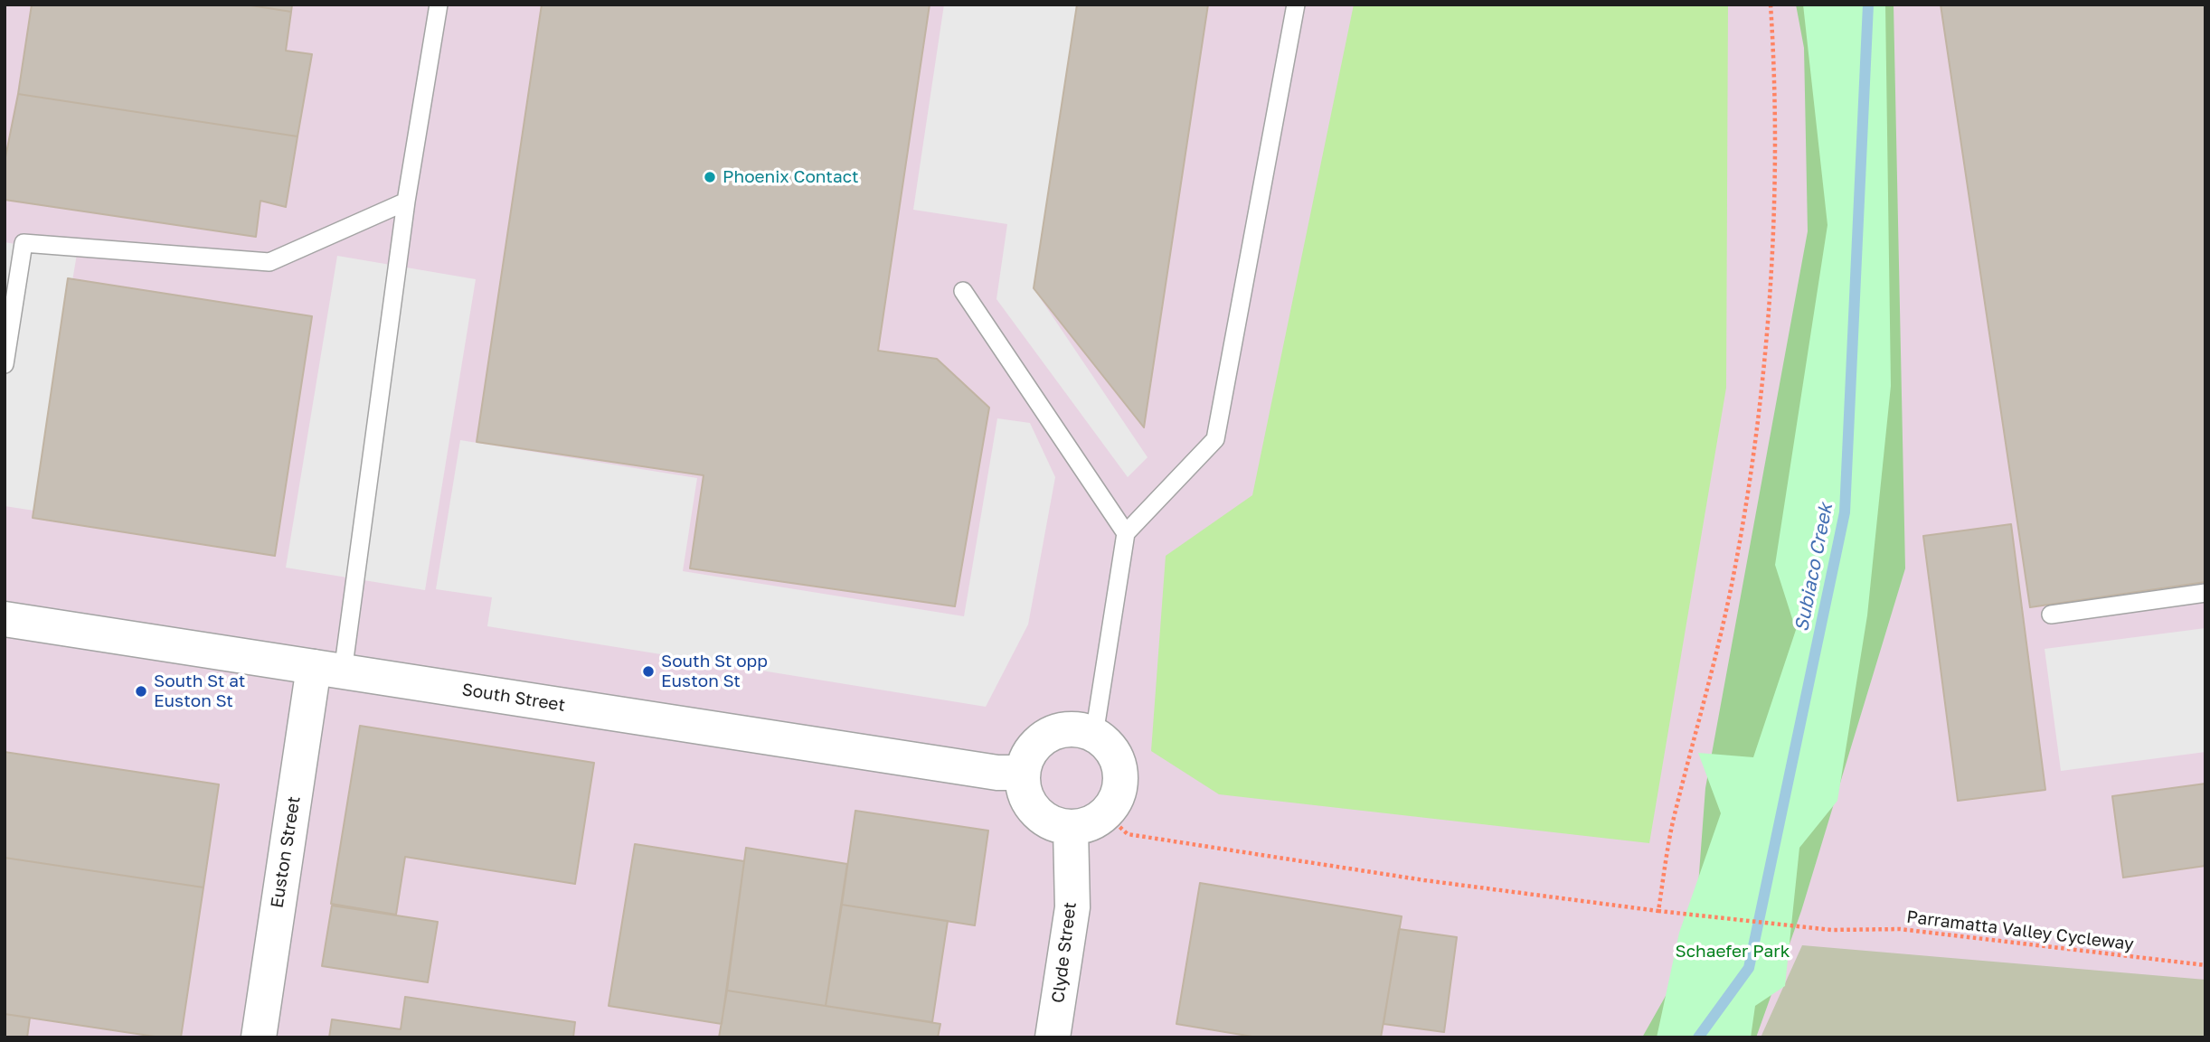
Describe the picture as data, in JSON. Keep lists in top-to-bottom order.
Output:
{
  "streets": {
    "street": ["South Street", "Euston Street", "Clyde Street"],
    "path": ["Parramatta Valley Cycleway"]
  },
  "crossings": [
    ["South Street", "Euston Street"],
    ["South Street", "Parramatta Valley Cycleway"],
    ["South Street", "Clyde Street"],
    ["Parramatta Valley Cycleway", "Clyde Street"]
  ],
  "water": ["Subiaco Creek"],
  "parks": ["Schaefer Park"],
  "places": ["Phoenix Contact", "South St opp Euston St", "South St at Euston St"]
}
